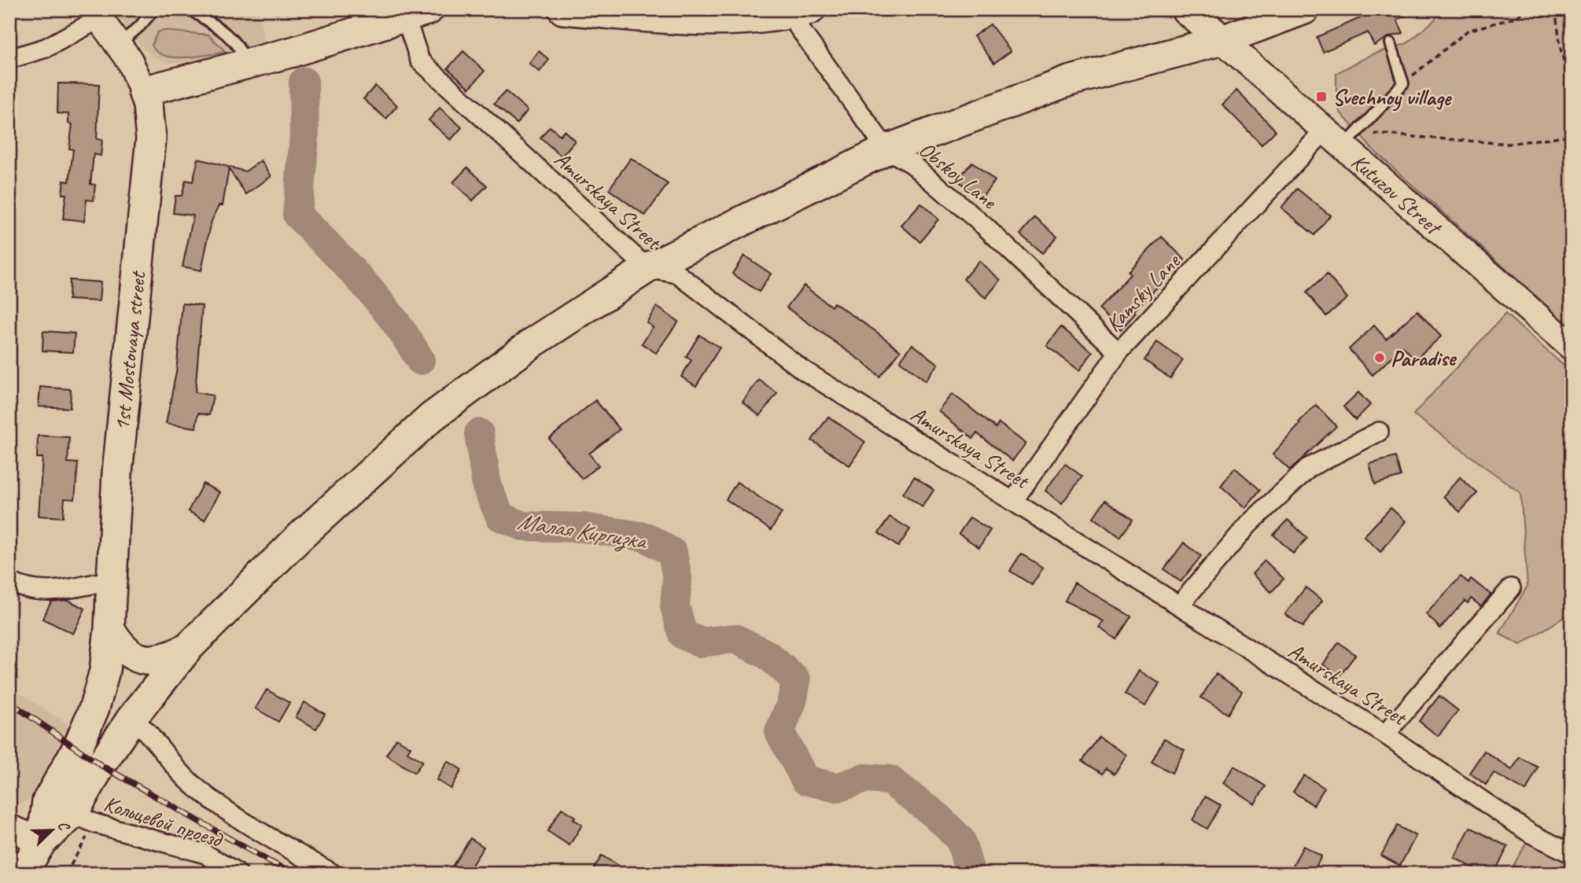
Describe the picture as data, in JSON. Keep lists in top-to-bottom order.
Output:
{
  "streets": {
    "main road": ["1st Mostovaya street"],
    "street": [
      "Obskoy Lane",
      "Kutuzov Street",
      "Amurskaya Street",
      "Kamsky Lane",
      "Кольцевой проезд"
    ]
  },
  "crossings": [
    ["Obskoy Lane", "Kamsky Lane"],
    ["Kutuzov Street", "Kamsky Lane"],
    ["Amurskaya Street", "Kamsky Lane"]
  ],
  "water": ["Малая Киргизка"],
  "places": {
    "transit": ["Svechnoy village"],
    "other": ["Paradise"]
  },
  "north": "top right"
}
